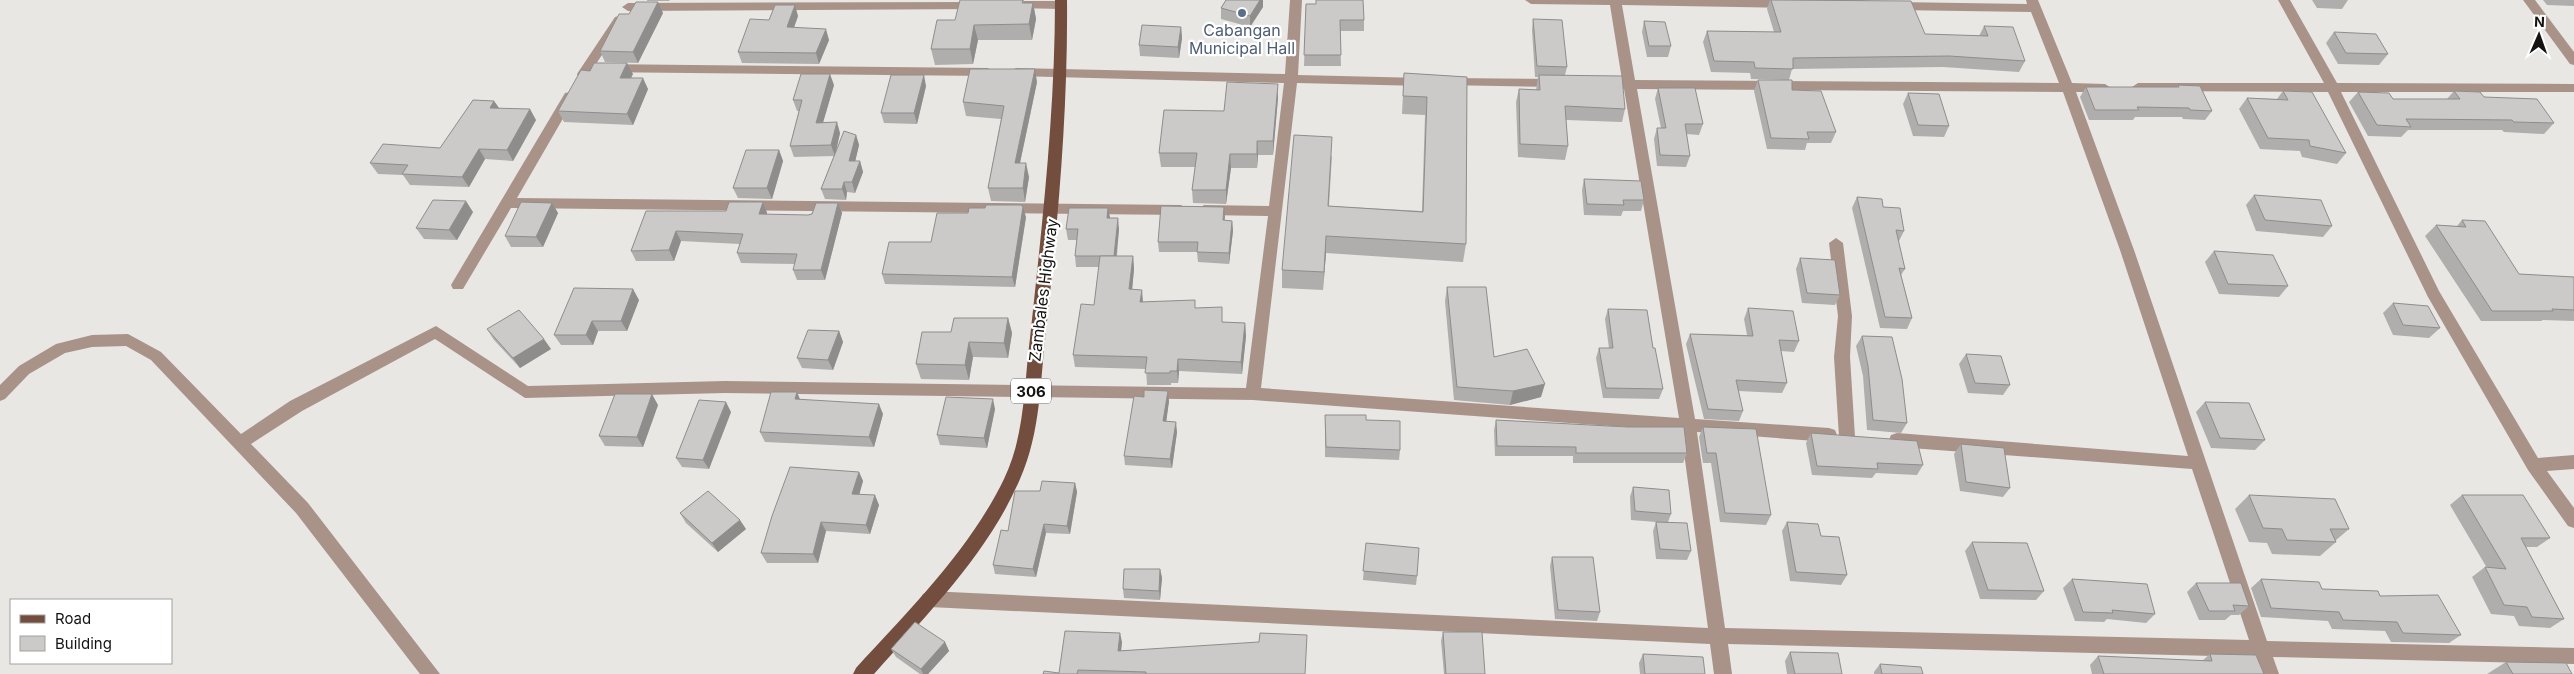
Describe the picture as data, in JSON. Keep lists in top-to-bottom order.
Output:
{
  "streets": {
    "main road": ["Zambales Highway", "306"]
  },
  "places": ["Cabangan Municipal Hall"],
  "legend": ["Road", "Building"],
  "north": "top"
}
